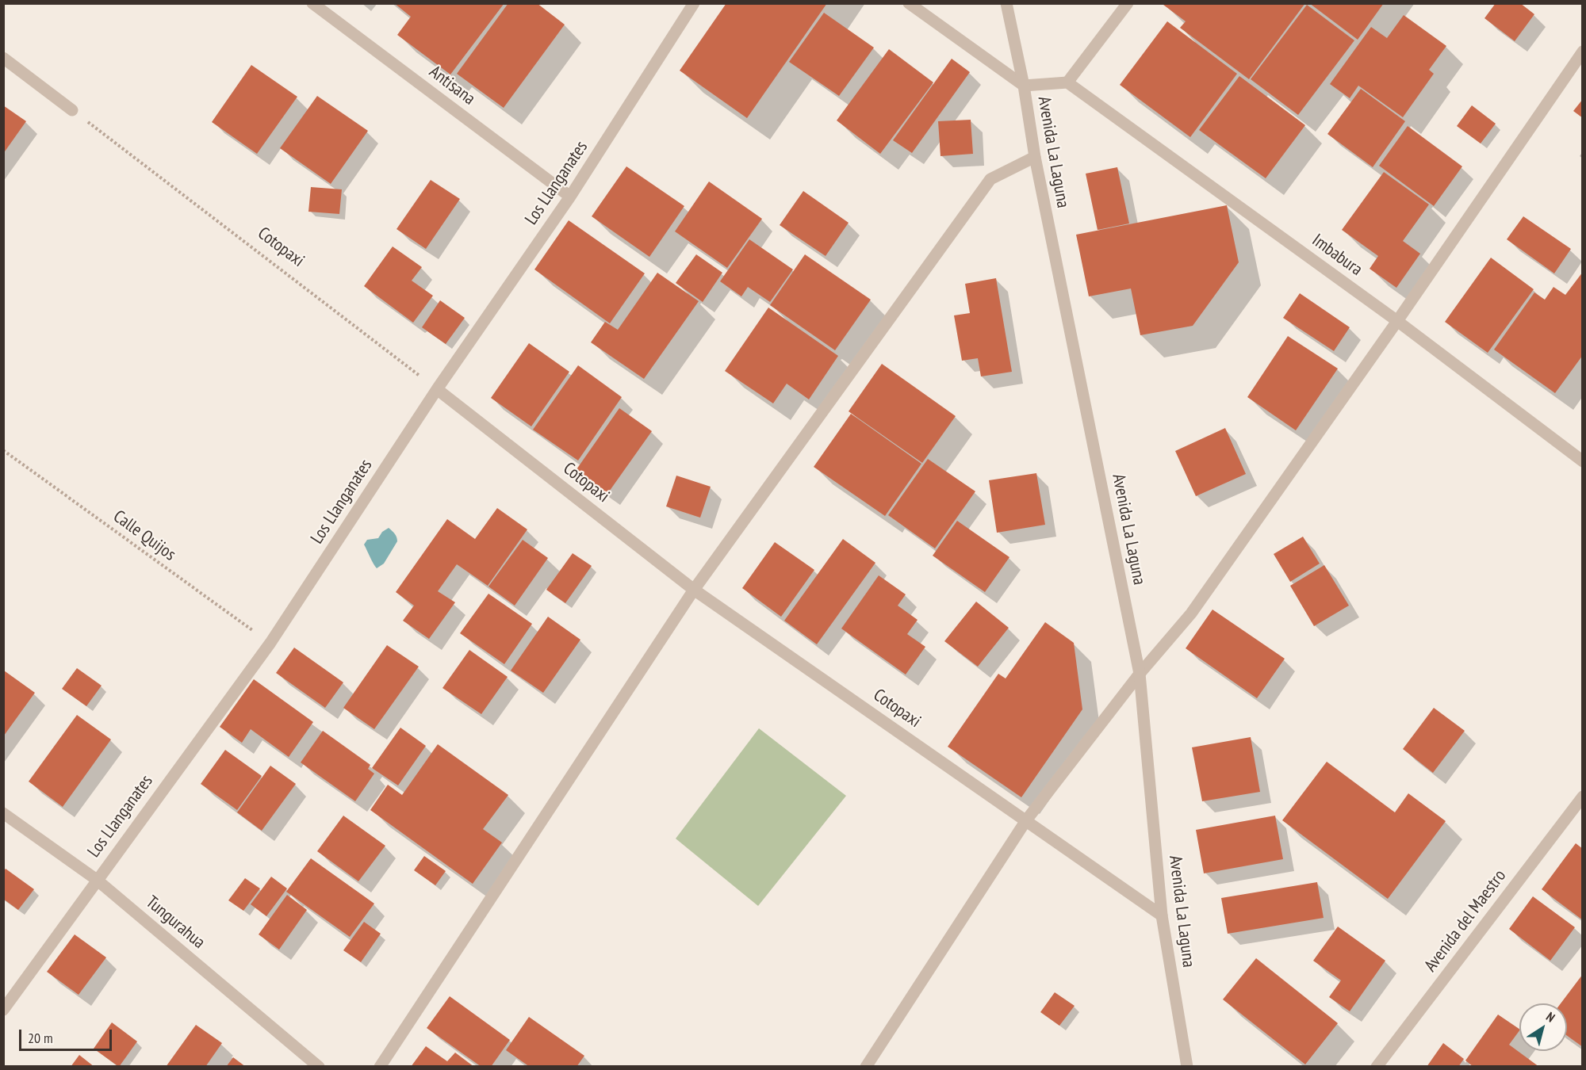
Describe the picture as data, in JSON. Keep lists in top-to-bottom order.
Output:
{
  "streets": {
    "street": [
      "Antisana",
      "Avenida La Laguna",
      "Los Llanganates",
      "Cotopaxi",
      "Imbabura",
      "Avenida del Maestro",
      "Tungurahua"
    ],
    "path": ["Calle Quijos"]
  },
  "crossings": [
    ["Antisana", "Los Llanganates"],
    ["Avenida La Laguna", "Cotopaxi"],
    ["Los Llanganates", "Cotopaxi"],
    ["Los Llanganates", "Calle Quijos"],
    ["Los Llanganates", "Tungurahua"]
  ],
  "scale_bar": "20 m",
  "north": "top right"
}
